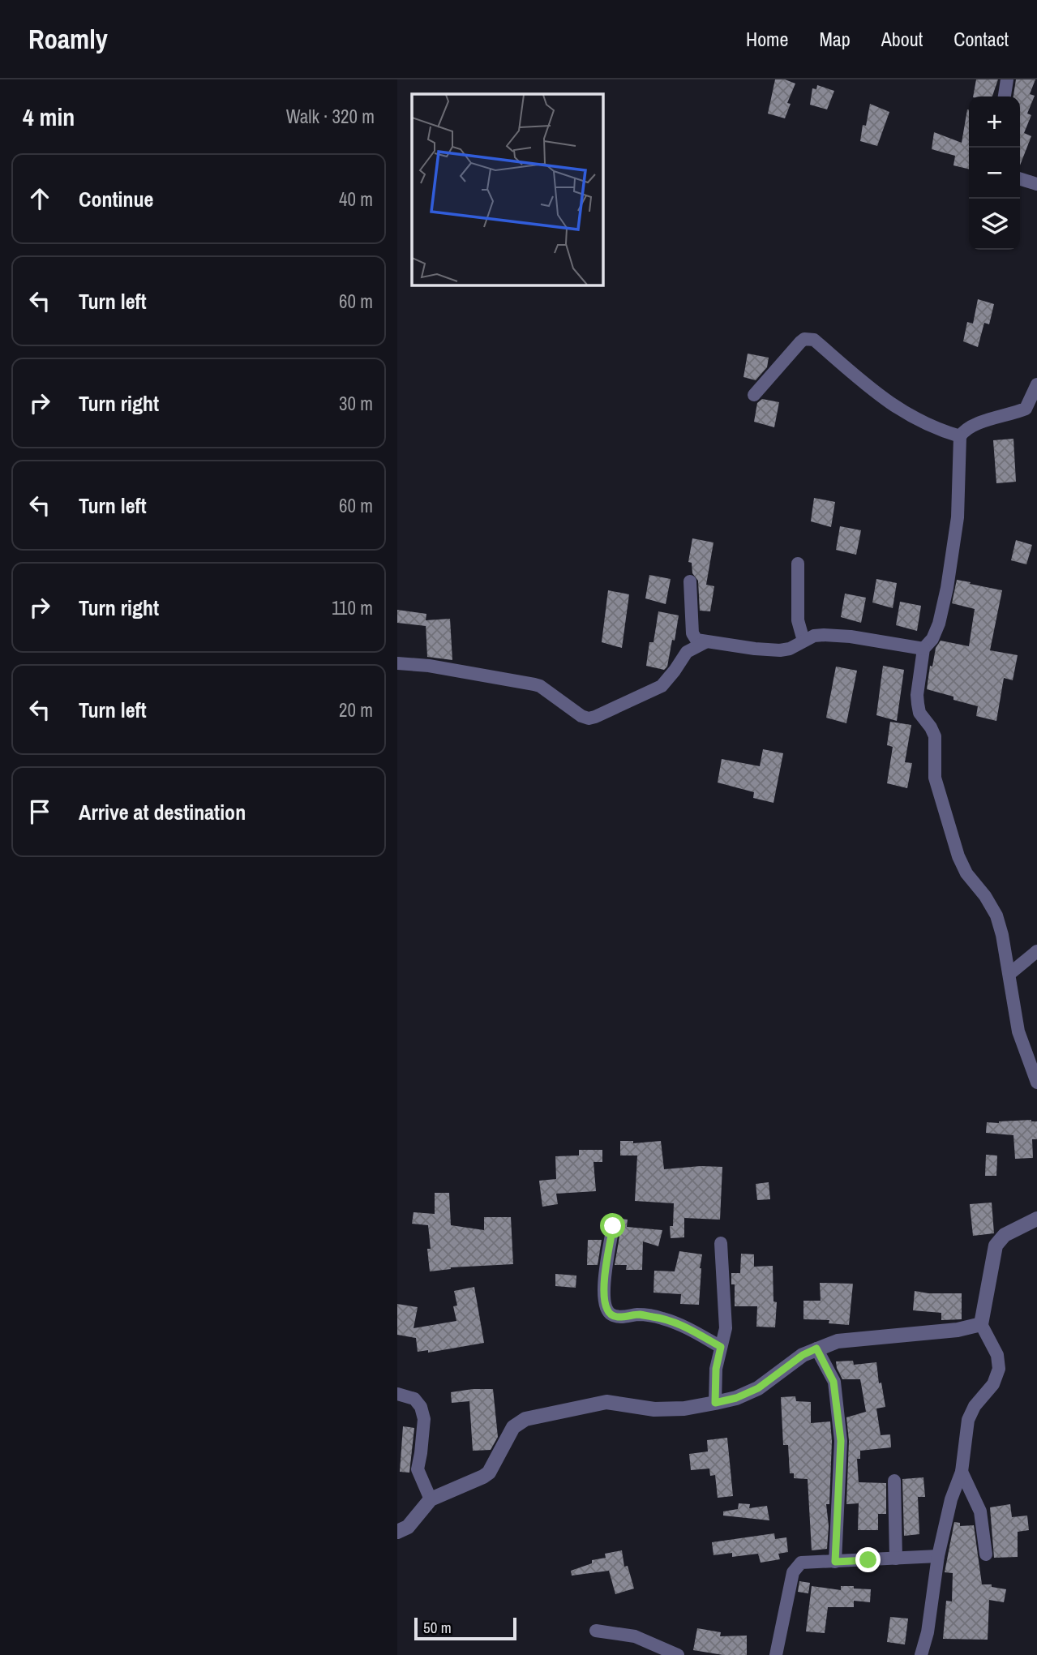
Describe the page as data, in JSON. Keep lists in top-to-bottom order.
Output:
{
  "scale_bar": "50 m",
  "page": {
    "header": "Roamly",
    "nav": [
      "Home",
      "Map",
      "About",
      "Contact"
    ],
    "heading": ["4 min", "Walk · 320 m"],
    "map_buttons": ["+", "−"],
    "list": [
      ["Continue", "40 m"],
      ["Turn left", "60 m"],
      ["Turn right", "30 m"],
      ["Turn left", "60 m"],
      ["Turn right", "110 m"],
      ["Turn left", "20 m"],
      "Arrive at destination"
    ],
    "scale": "50 m"
  }
}
